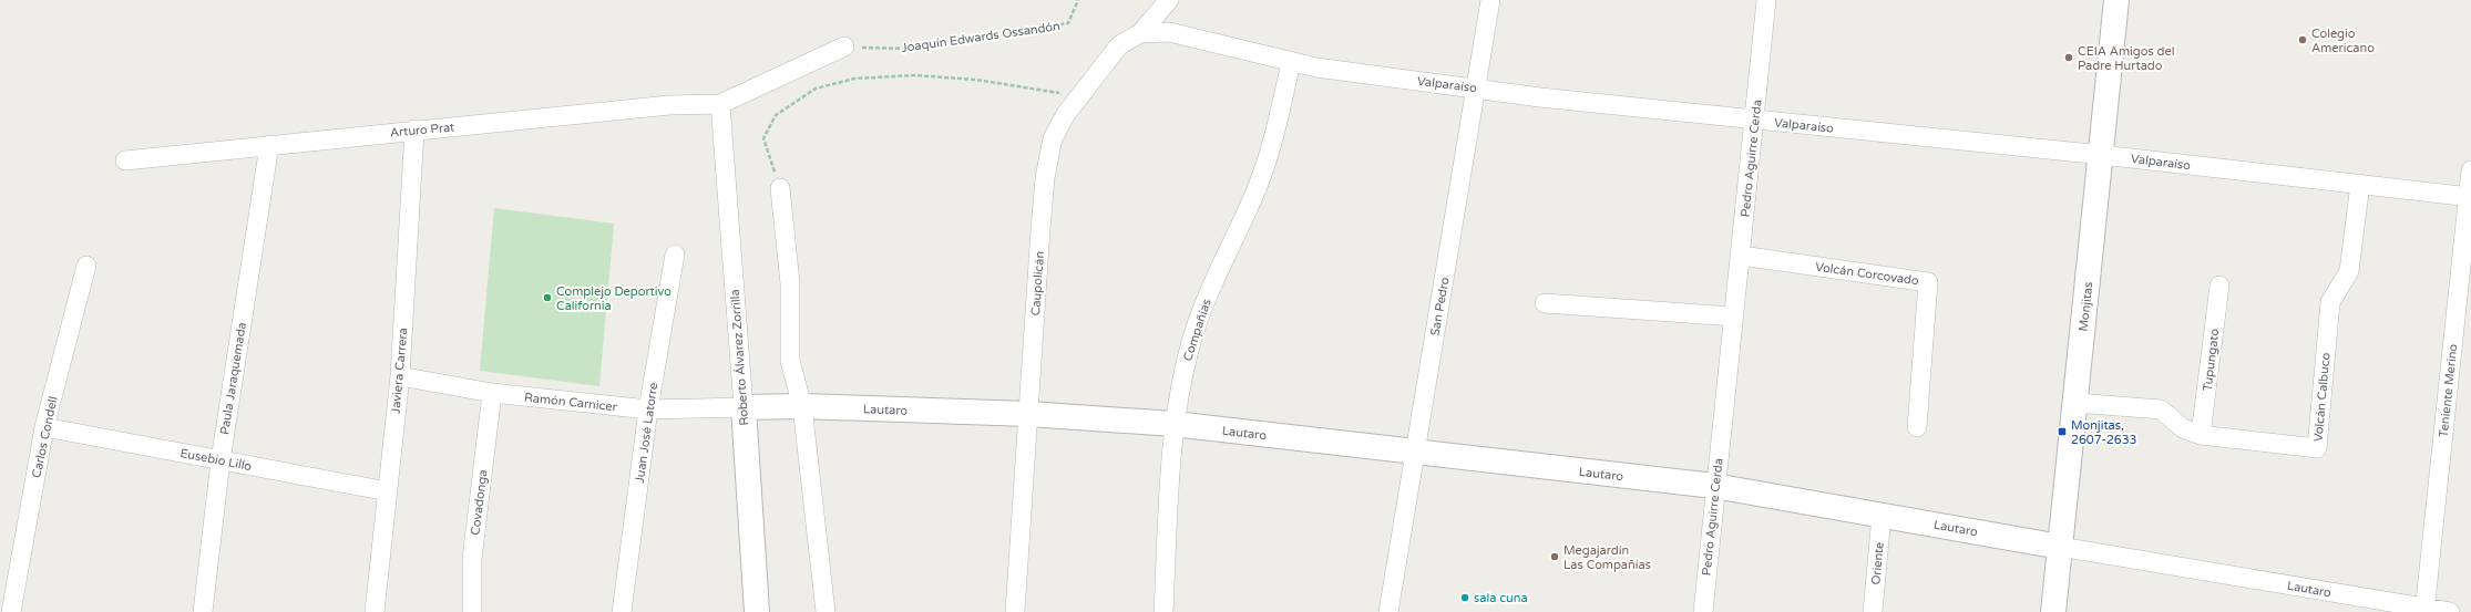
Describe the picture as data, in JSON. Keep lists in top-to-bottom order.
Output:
{
  "streets": {
    "street": [
      "Valparaíso",
      "Arturo Prat",
      "Pedro Aguirre Cerda",
      "Volcán Corcovado",
      "Caupolicán",
      "San Pedro",
      "Monjitas",
      "Compañías",
      "Roberto Álvarez Zorrilla",
      "Tupungato",
      "Javiera Carrera",
      "Paula Jaraquemada",
      "Teniente Merino",
      "Volcán Calbuco",
      "Ramón Carnicer",
      "Lautaro",
      "Juan José Latorre",
      "Carlos Condell",
      "Eusebio Lillo",
      "Covadonga",
      "Oriente"
    ],
    "path": ["Joaquín Edwards Ossandón"]
  },
  "crossings": [
    ["Valparaíso", "Pedro Aguirre Cerda"],
    ["Valparaíso", "Caupolicán"],
    ["Valparaíso", "San Pedro"],
    ["Valparaíso", "Monjitas"],
    ["Valparaíso", "Compañías"],
    ["Valparaíso", "Teniente Merino"],
    ["Valparaíso", "Volcán Calbuco"],
    ["Arturo Prat", "Roberto Álvarez Zorrilla"],
    ["Arturo Prat", "Javiera Carrera"],
    ["Arturo Prat", "Paula Jaraquemada"],
    ["Pedro Aguirre Cerda", "Volcán Corcovado"],
    ["Pedro Aguirre Cerda", "Lautaro"],
    ["Caupolicán", "Lautaro"],
    ["San Pedro", "Lautaro"],
    ["Monjitas", "Volcán Calbuco"],
    ["Monjitas", "Lautaro"],
    ["Compañías", "Lautaro"],
    ["Roberto Álvarez Zorrilla", "Ramón Carnicer"],
    ["Roberto Álvarez Zorrilla", "Lautaro"],
    ["Tupungato", "Volcán Calbuco"],
    ["Javiera Carrera", "Ramón Carnicer"],
    ["Javiera Carrera", "Eusebio Lillo"],
    ["Paula Jaraquemada", "Eusebio Lillo"],
    ["Teniente Merino", "Lautaro"],
    ["Ramón Carnicer", "Lautaro"],
    ["Ramón Carnicer", "Juan José Latorre"],
    ["Ramón Carnicer", "Covadonga"],
    ["Lautaro", "Oriente"],
    ["Carlos Condell", "Eusebio Lillo"]
  ],
  "places": {
    "other": [
      "Colegio Americano",
      "CEIA Amigos del Padre Hurtado",
      "Complejo Deportivo California",
      "Megajardín Las Compañías",
      "sala cuna"
    ],
    "transit": ["Monjitas, 2607-2633"]
  }
}
